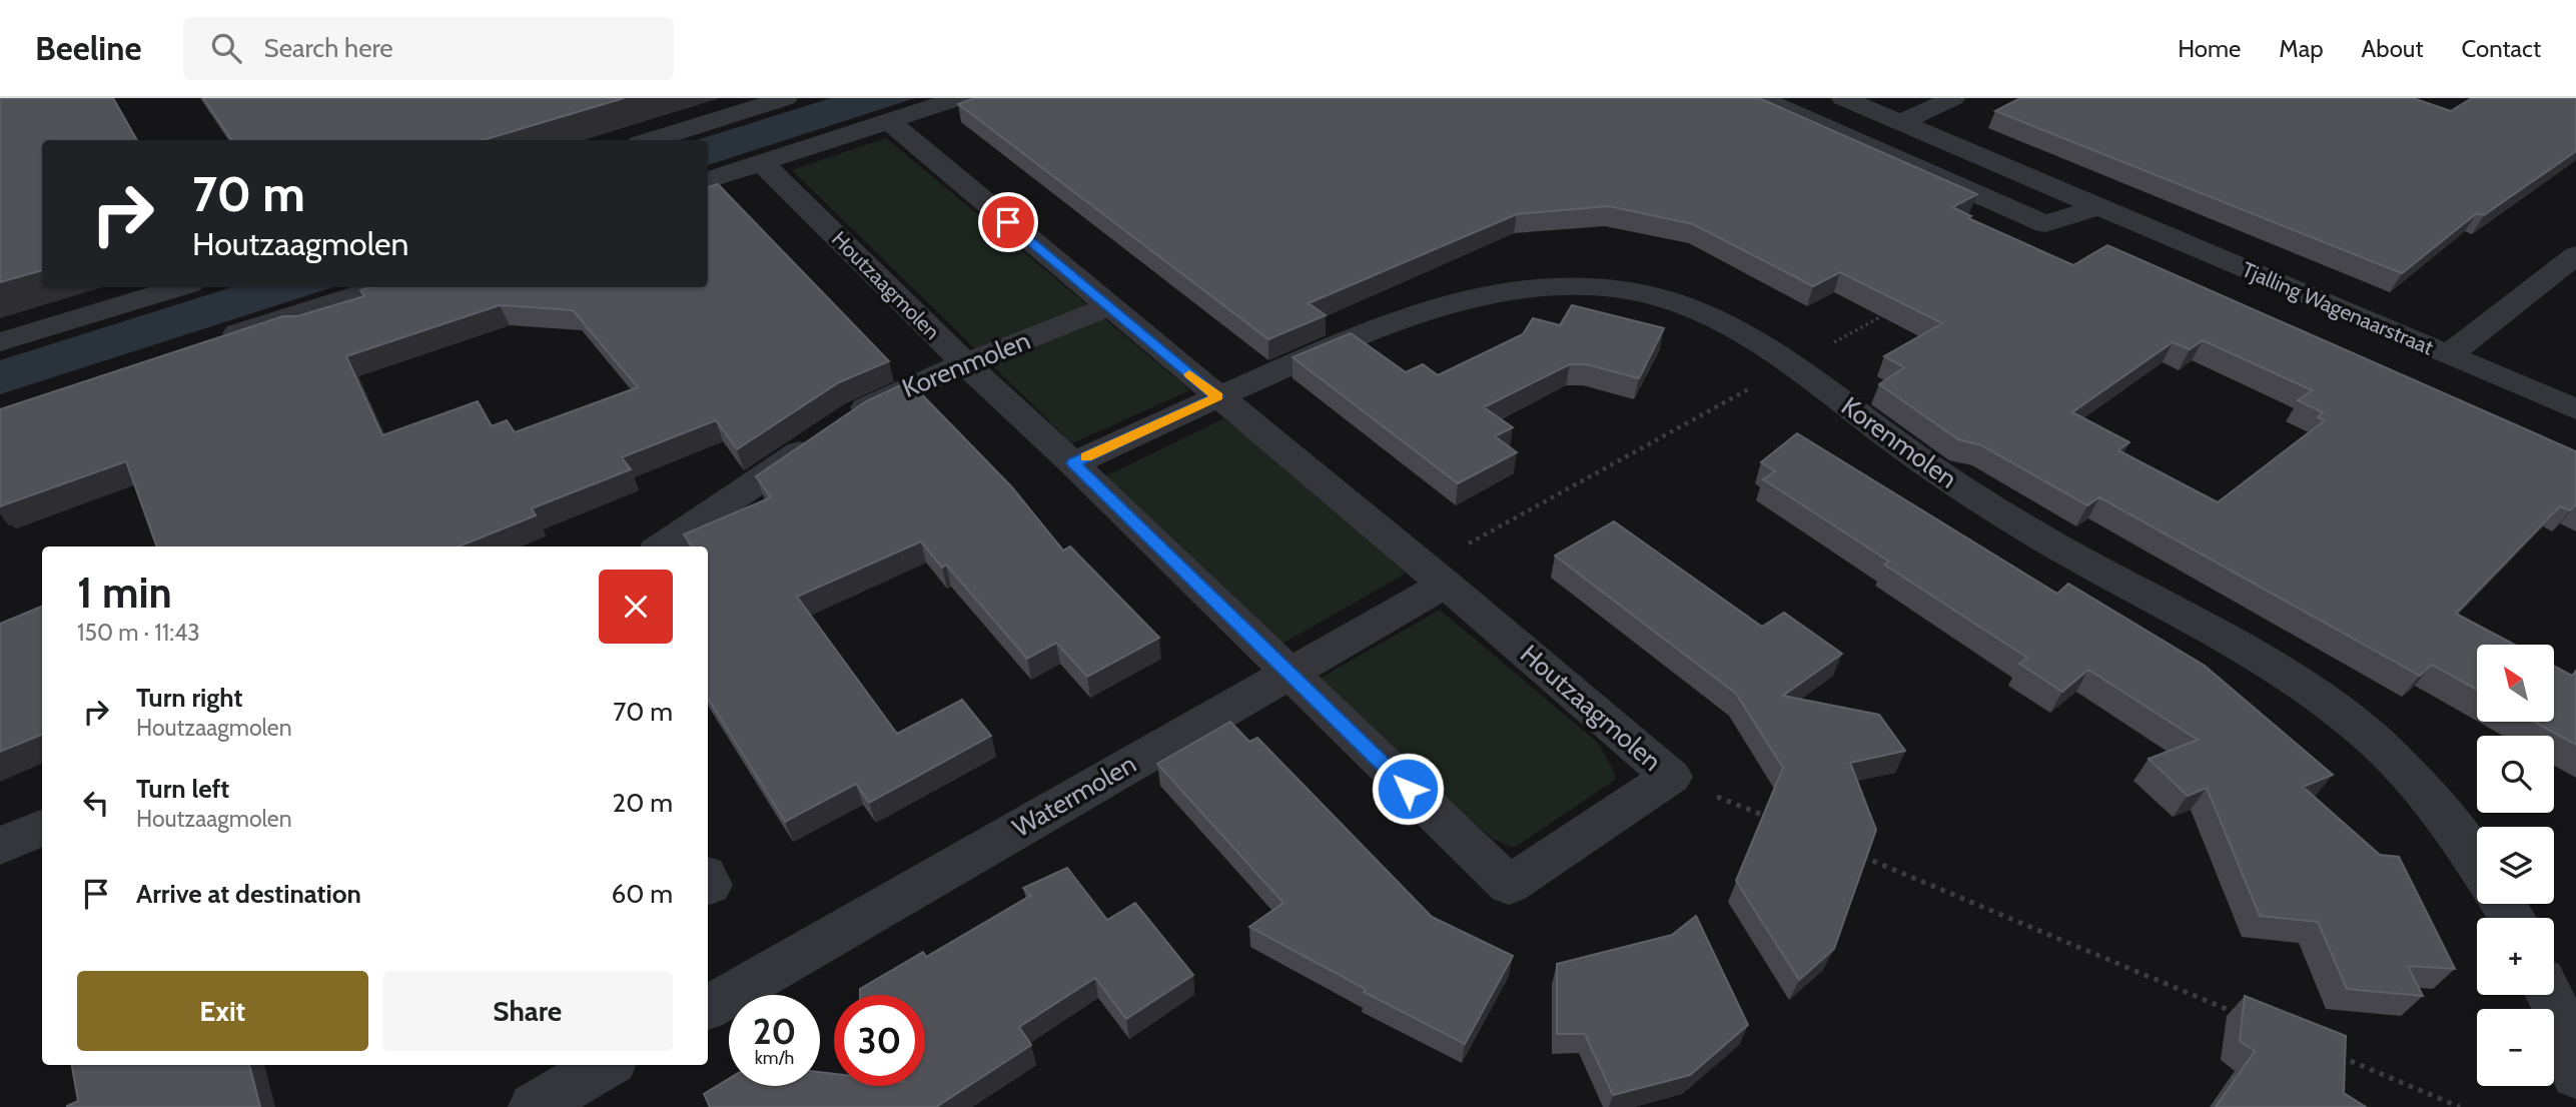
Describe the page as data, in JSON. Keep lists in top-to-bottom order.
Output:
{
  "streets": {
    "street": [
      "Houtzaagmolen",
      "Tjalling Wagenaarstraat",
      "Korenmolen",
      "Watermolen"
    ]
  },
  "crossings": [
    ["Houtzaagmolen", "Korenmolen"],
    ["Houtzaagmolen", "Watermolen"]
  ],
  "north": "top left",
  "page": {
    "header": "Beeline",
    "search": "Search here",
    "nav": [
      "Home",
      "Map",
      "About",
      "Contact"
    ],
    "turn": ["70 m", "Houtzaagmolen"],
    "heading": ["1 min", "150 m · 11:43"],
    "map_buttons": ["+", "−"],
    "list": [
      {
        "name": "Turn right",
        "note": "Houtzaagmolen",
        "value": "70 m"
      },
      {
        "name": "Turn left",
        "note": "Houtzaagmolen",
        "value": "20 m"
      },
      {
        "name": "Arrive at destination",
        "value": "60 m"
      }
    ],
    "buttons": ["Exit", "Share"],
    "speed": "20 km/h",
    "limit": "30"
  }
}
